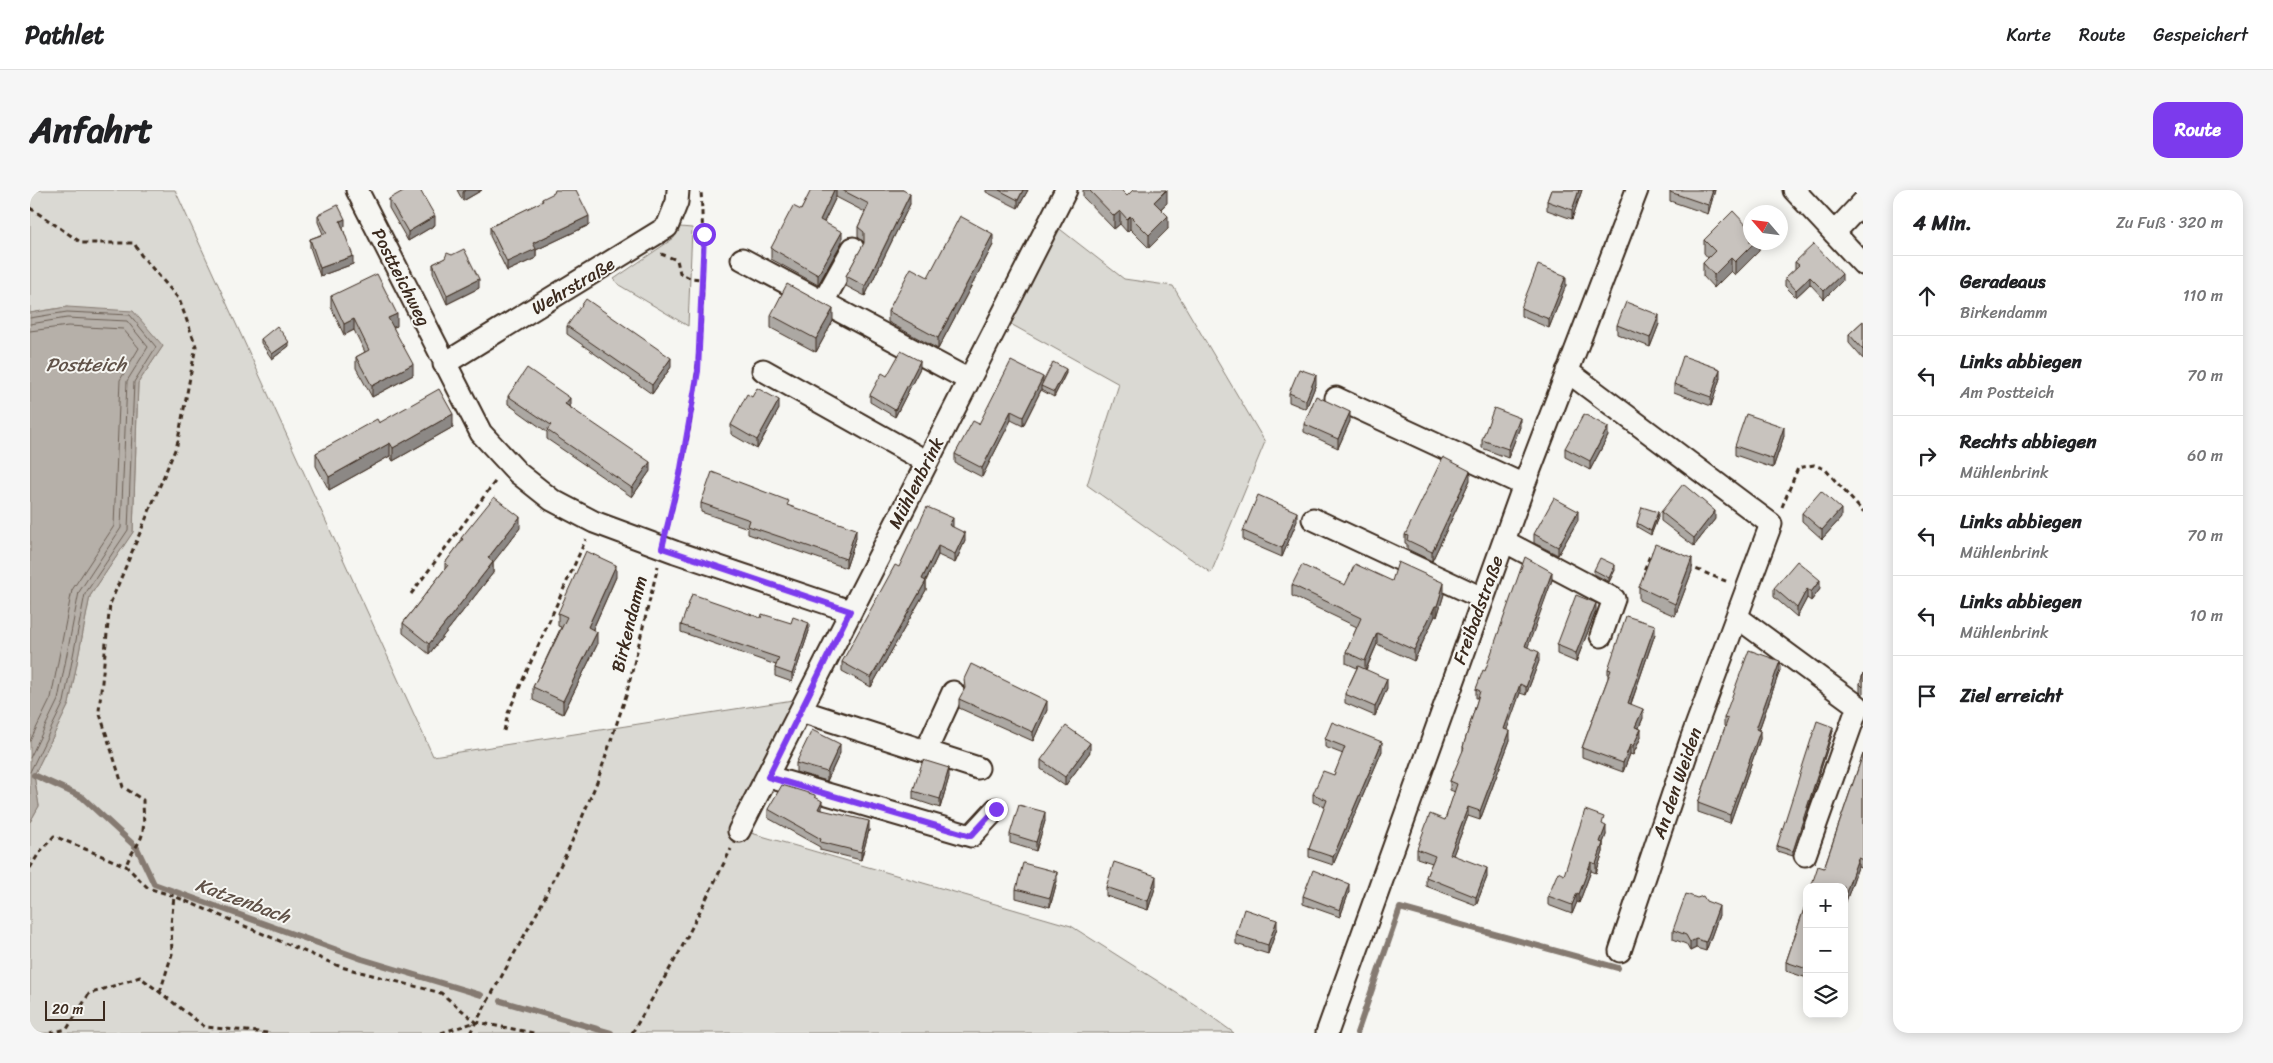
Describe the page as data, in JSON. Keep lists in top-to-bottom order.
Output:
{
  "streets": {
    "street": [
      "Postteichweg",
      "Wehrstraße",
      "Mühlenbrink",
      "Freibadstraße",
      "An den Weiden"
    ],
    "path": ["Birkendamm"]
  },
  "crossings": [
    ["Postteichweg", "Wehrstraße"],
    ["Postteichweg", "Mühlenbrink"],
    ["Postteichweg", "Birkendamm"]
  ],
  "water": ["Postteich", "Katzenbach"],
  "scale_bar": "20 m",
  "north": "top left",
  "page": {
    "header": "Pathlet",
    "nav": ["Karte", "Route", "Gespeichert"],
    "title": "Anfahrt",
    "buttons": "Route",
    "heading": ["4 Min.", "Zu Fuß · 320 m"],
    "list": [
      ["Geradeaus", "Birkendamm", "110 m"],
      ["Links abbiegen", "Am Postteich", "70 m"],
      ["Rechts abbiegen", "Mühlenbrink", "60 m"],
      ["Links abbiegen", "Mühlenbrink", "70 m"],
      ["Links abbiegen", "Mühlenbrink", "10 m"],
      "Ziel erreicht"
    ],
    "map_buttons": ["+", "−"],
    "scale": "20 m"
  }
}
